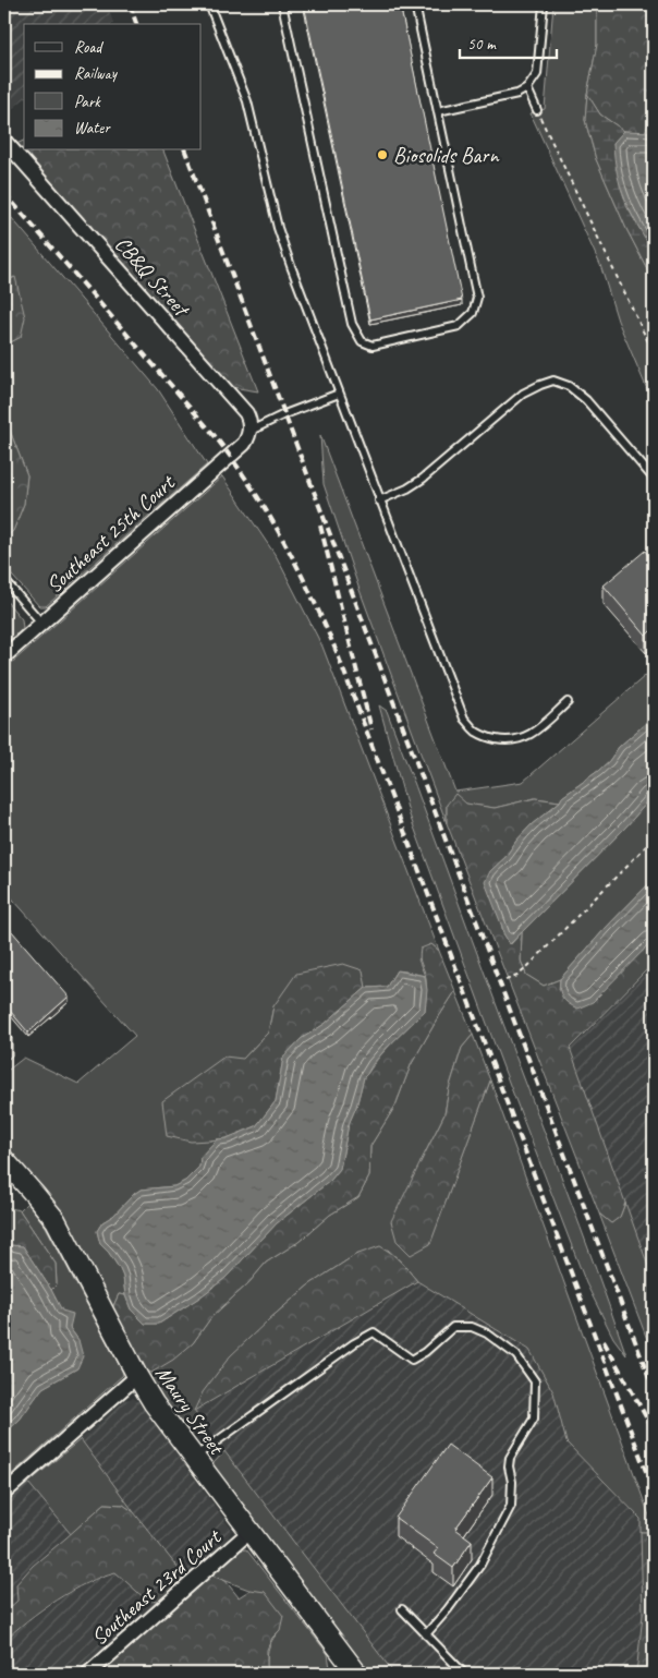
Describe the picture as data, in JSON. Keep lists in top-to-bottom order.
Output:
{
  "streets": {
    "main road": ["Maury Street"],
    "street": ["CB&Q Street", "Southeast 25th Court", "Southeast 23rd Court"]
  },
  "crossings": [
    ["CB&Q Street", "Southeast 25th Court"],
    ["Maury Street", "Southeast 23rd Court"]
  ],
  "places": ["Biosolids Barn"],
  "legend": [
    "Road",
    "Railway",
    "Park",
    "Water"
  ],
  "scale_bar": "50 m"
}
